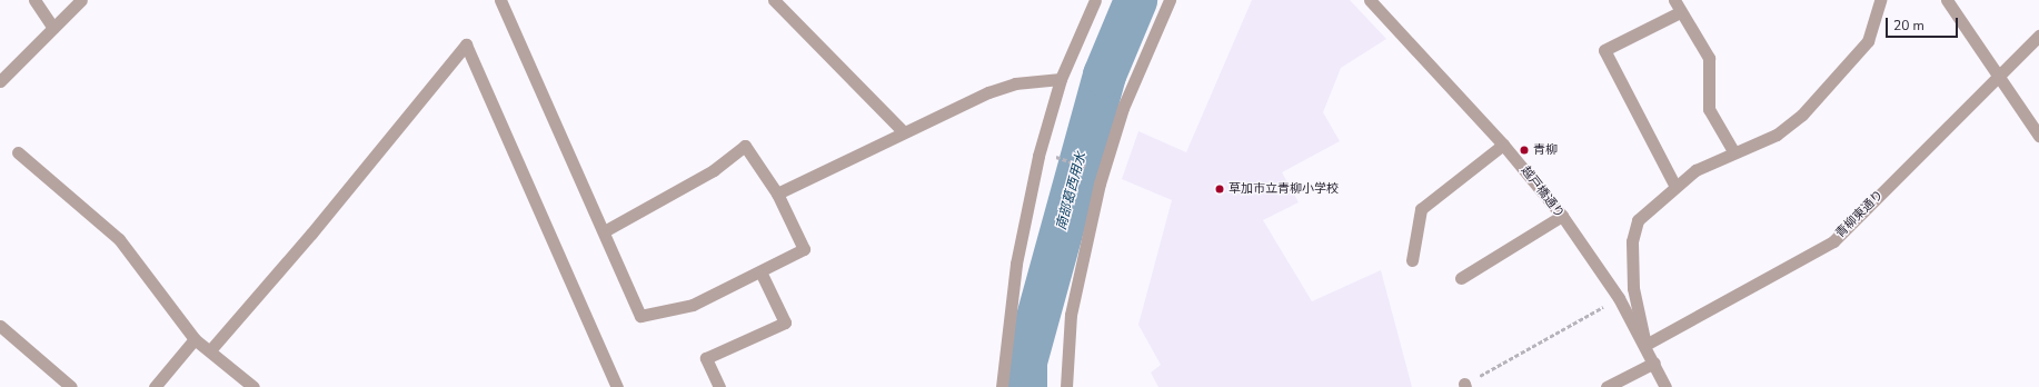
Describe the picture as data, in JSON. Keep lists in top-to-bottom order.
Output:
{
  "streets": {
    "street": ["越戸橋通り", "青柳東通り"]
  },
  "crossings": [
    ["越戸橋通り", "青柳東通り"]
  ],
  "water": ["南部葛西用水"],
  "places": ["青柳", "草加市立青柳小学校"],
  "scale_bar": "20 m"
}
